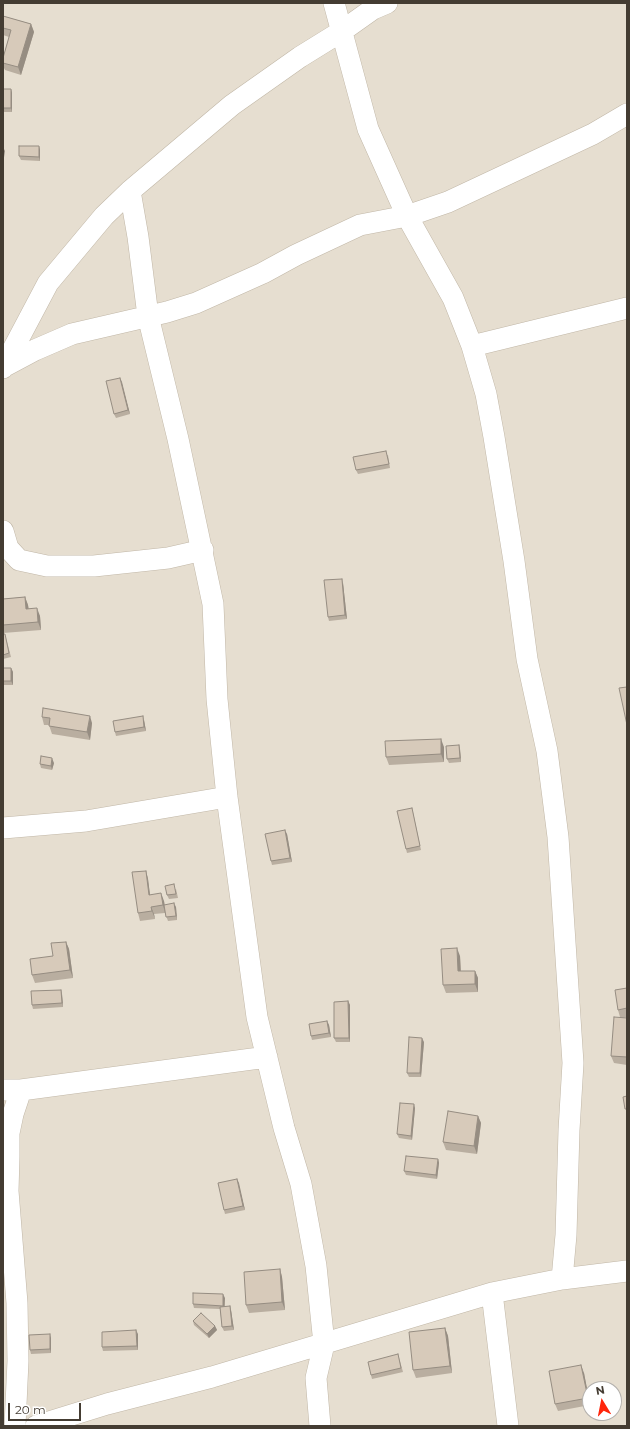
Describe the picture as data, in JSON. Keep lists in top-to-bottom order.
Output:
{
  "scale_bar": "20 m",
  "north": "top"
}
